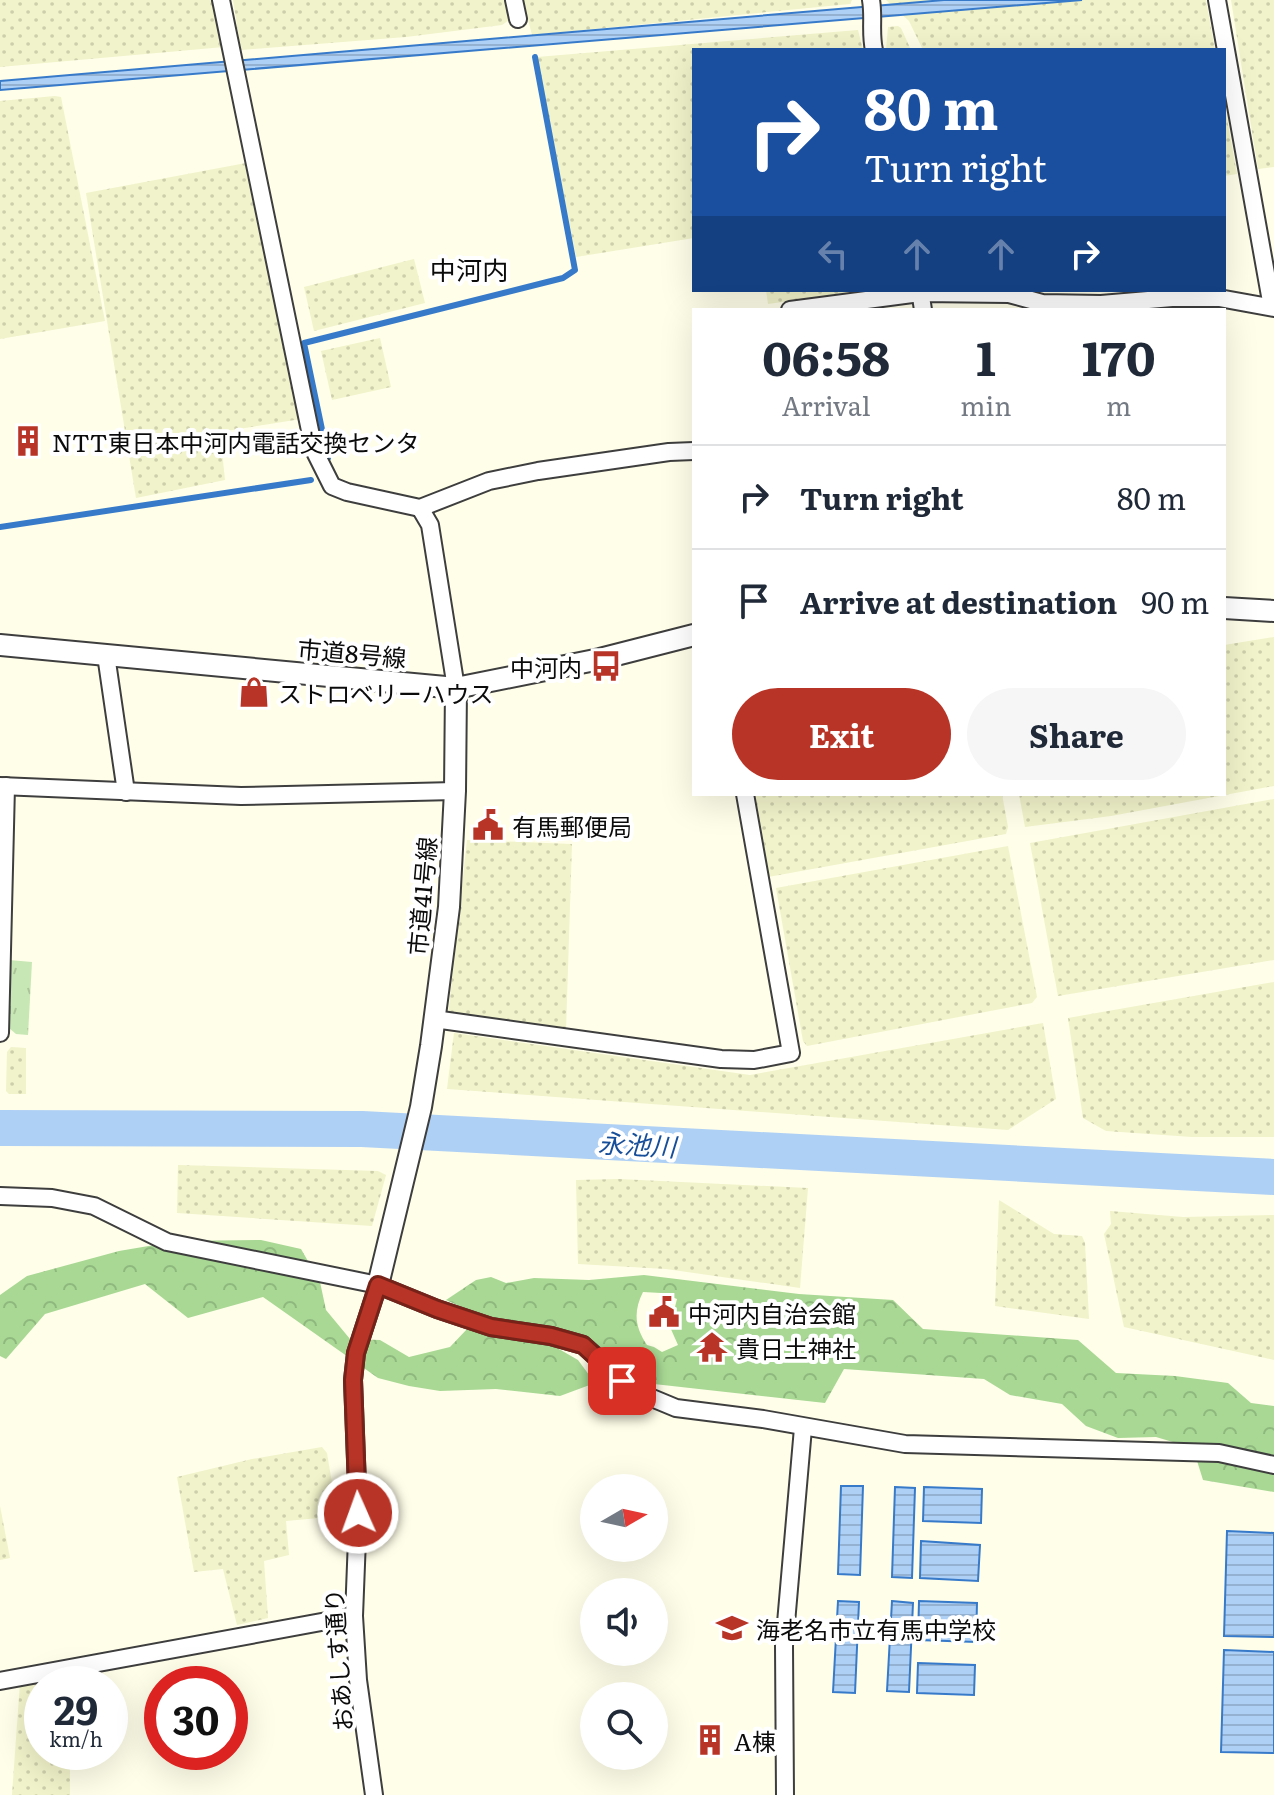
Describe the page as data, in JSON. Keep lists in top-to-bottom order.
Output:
{
  "streets": {
    "street": ["市道8号線", "市道41号線", "おあしす通り"]
  },
  "crossings": [
    ["市道8号線", "市道41号線"],
    ["市道41号線", "おあしす通り"]
  ],
  "districts": ["中河内"],
  "water": ["永池川"],
  "places": {
    "building": ["NTT東日本中河内電話交換センタ", "A棟"],
    "bus stop": ["中河内"],
    "shop": ["ストロベリーハウス"],
    "public building": ["有馬郵便局", "中河内自治会館"],
    "temple": ["貴日土神社"],
    "school or university": ["海老名市立有馬中学校"]
  },
  "north": "right",
  "page": {
    "turn": ["80 m", "Turn right"],
    "eta": [
      "06:58",
      "Arrival",
      "1",
      "min",
      "170",
      "m"
    ],
    "list": [
      {
        "name": "Turn right",
        "value": "80 m"
      },
      {
        "name": "Arrive at destination",
        "value": "90 m"
      }
    ],
    "buttons": ["Exit", "Share"],
    "speed": "29 km/h",
    "limit": "30"
  }
}
